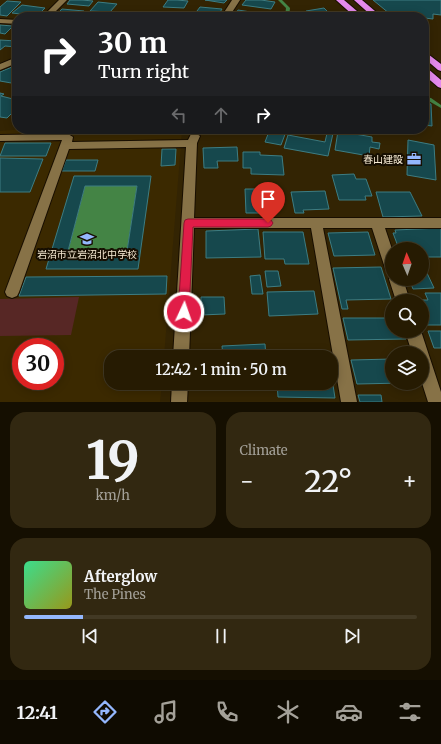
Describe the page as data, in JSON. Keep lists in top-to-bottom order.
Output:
{
  "places": {
    "office": ["春山建設"],
    "school or university": ["岩沼市立岩沼北中学校"]
  },
  "north": "top",
  "page": {
    "turn": ["30 m", "Turn right"],
    "limit": "30",
    "trip": "12:42 · 1 min · 50 m",
    "tile": [
      ["19", "km/h"],
      "Climate"
    ],
    "heat": ["−", "22°", "+"],
    "song": ["Afterglow", "The Pines"],
    "tabs": "12:41"
  }
}
